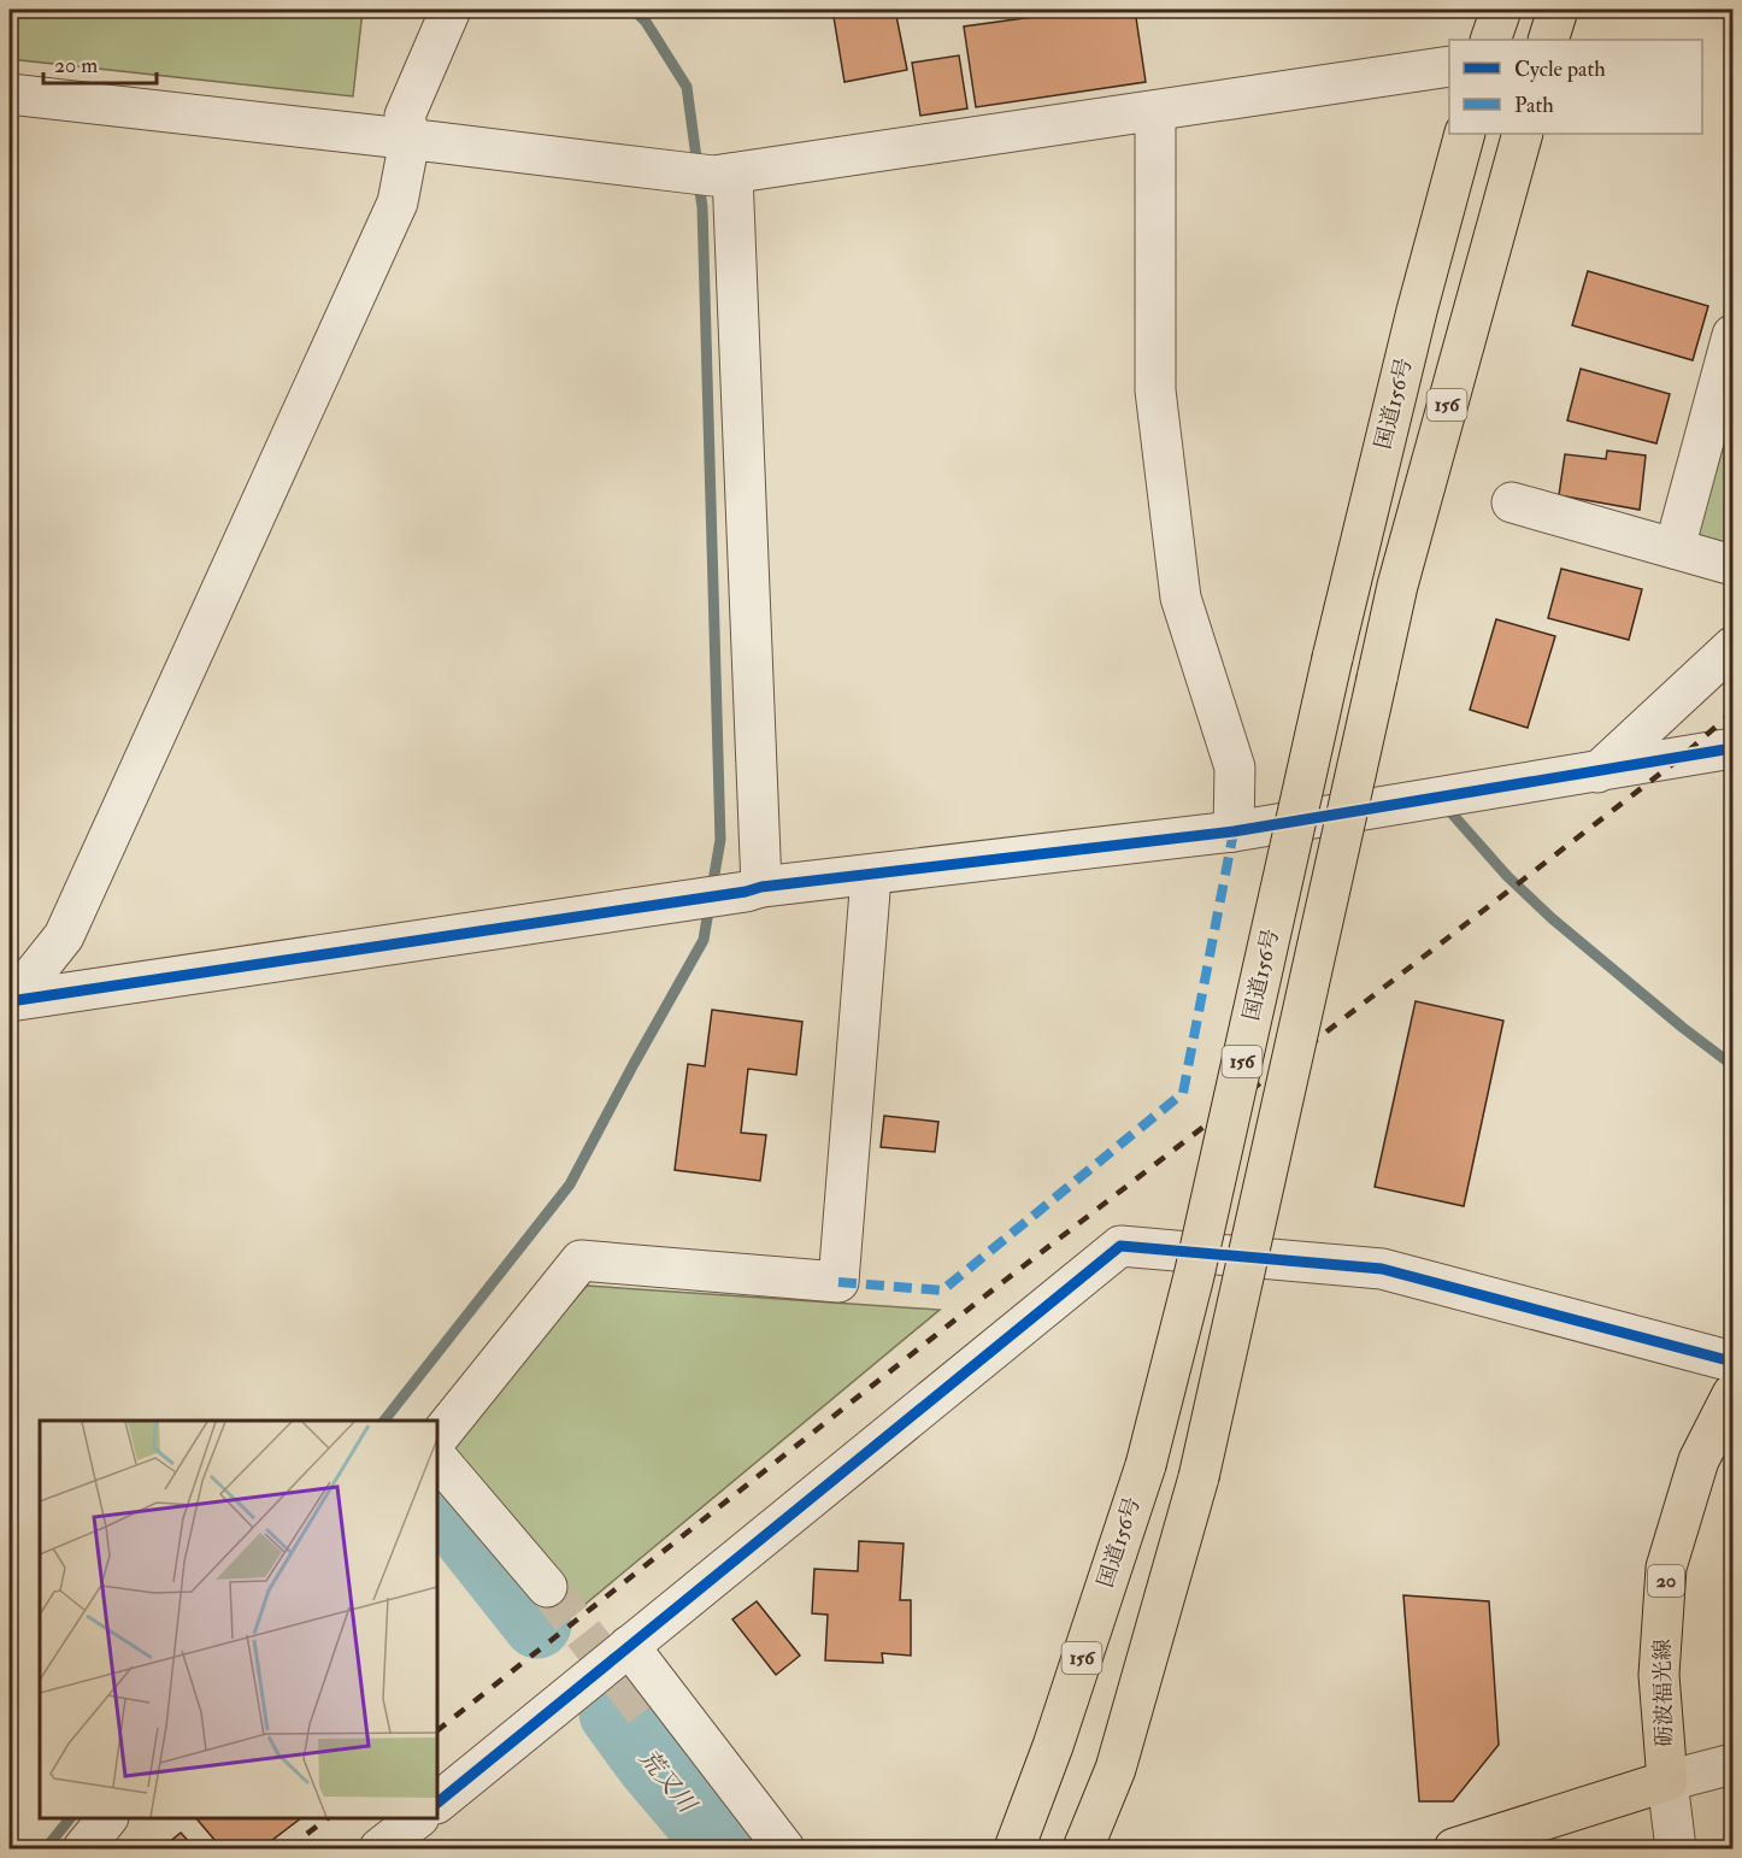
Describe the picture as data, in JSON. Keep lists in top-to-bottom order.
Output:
{
  "streets": {
    "main road": [
      "国道156号",
      "156",
      "20",
      "砺波福光線"
    ]
  },
  "water": ["荒又川"],
  "legend": ["Cycle path", "Path"],
  "scale_bar": "20 m"
}
